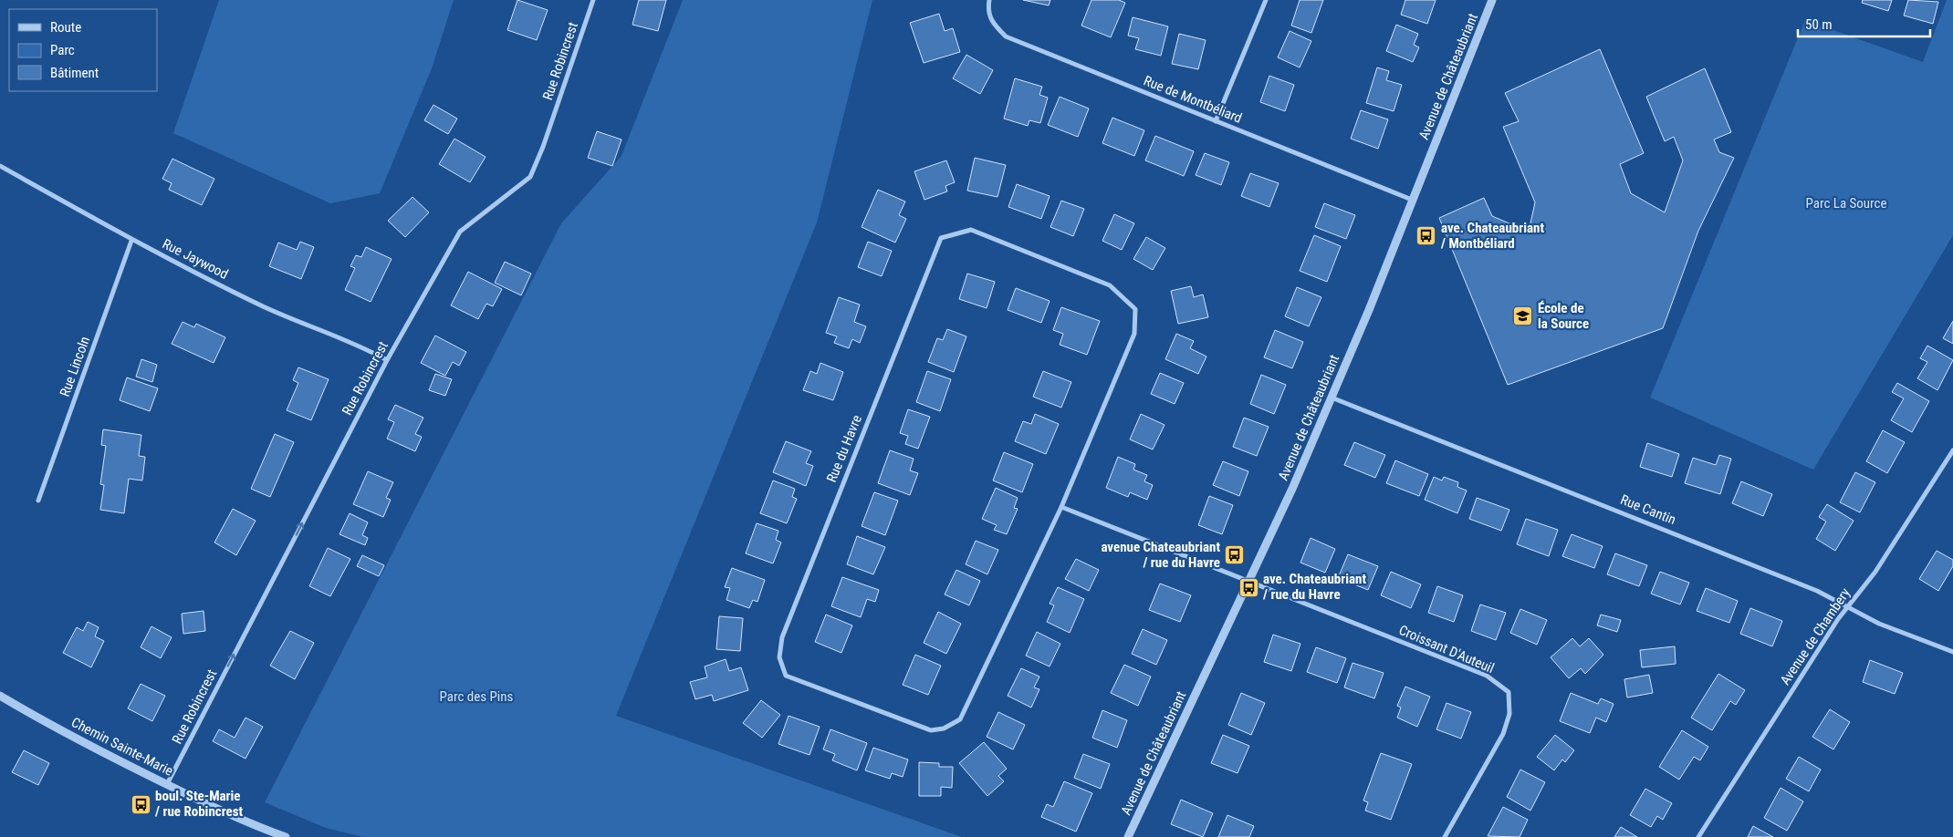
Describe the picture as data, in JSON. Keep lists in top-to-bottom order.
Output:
{
  "streets": {
    "street": [
      "Rue Robincrest",
      "Avenue de Châteaubriant",
      "Rue de Montbéliard",
      "Rue Jaywood",
      "Rue Lincoln",
      "Rue du Havre",
      "Rue Cantin",
      "Avenue de Chambery",
      "Croissant D'Auteuil",
      "Chemin Sainte-Marie"
    ]
  },
  "crossings": [
    ["Rue Robincrest", "Rue Jaywood"],
    ["Rue Robincrest", "Chemin Sainte-Marie"],
    ["Avenue de Châteaubriant", "Rue de Montbéliard"],
    ["Avenue de Châteaubriant", "Rue Cantin"],
    ["Avenue de Châteaubriant", "Croissant D'Auteuil"],
    ["Rue Jaywood", "Rue Lincoln"],
    ["Rue Cantin", "Avenue de Chambery"]
  ],
  "one_way": ["Rue Robincrest"],
  "parks": ["Parc La Source", "Parc des Pins"],
  "places": {
    "bus stop": [
      "ave. Chateaubriant / Montbéliard",
      "avenue Chateaubriant / rue du Havre",
      "ave. Chateaubriant / rue du Havre",
      "boul. Ste-Marie / rue Robincrest"
    ],
    "school or university": ["École de la Source"]
  },
  "legend": ["Route", "Parc", "Bâtiment"],
  "scale_bar": "50 m"
}
